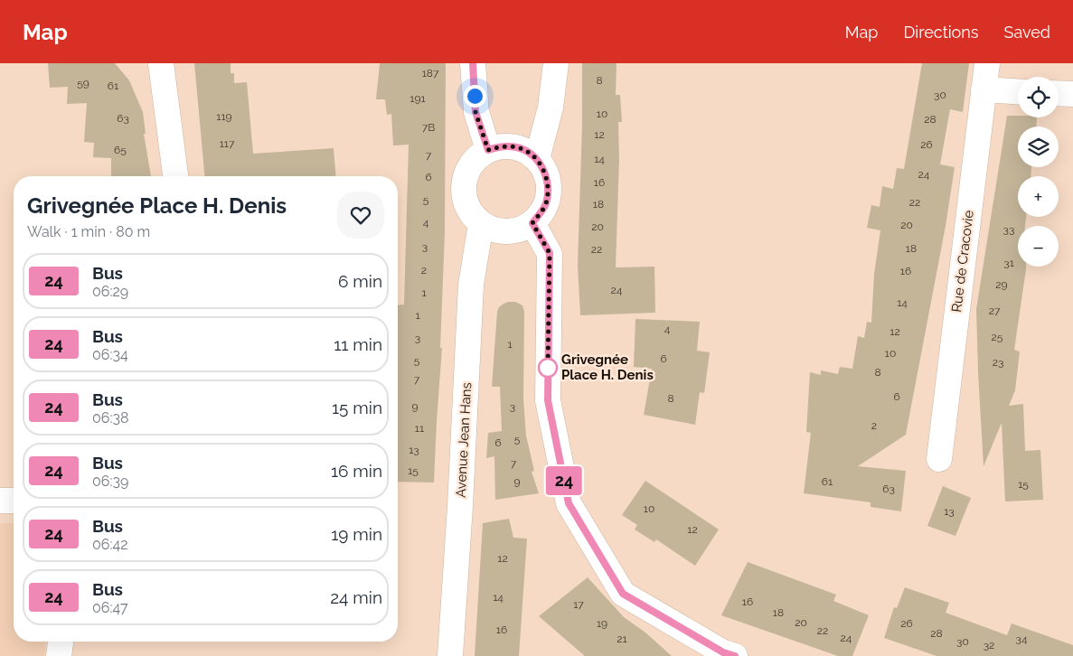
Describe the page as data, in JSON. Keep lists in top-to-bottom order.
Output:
{
  "streets": {
    "street": ["Rue de Cracovie", "Avenue Jean Hans"]
  },
  "places": ["Grivegnée Place H. Denis"],
  "lines": ["bus line 24"],
  "house_numbers": [
    "187",
    "8",
    "59",
    "61",
    "30",
    "191",
    "10",
    "119",
    "63",
    "28",
    "7B",
    "12",
    "117",
    "26",
    "65",
    "7",
    "14",
    "24",
    "6",
    "16",
    "5",
    "22",
    "18",
    "4",
    "20",
    "20",
    "33",
    "3",
    "18",
    "22",
    "31",
    "2",
    "16",
    "29",
    "24",
    "1",
    "14",
    "27",
    "1",
    "4",
    "12",
    "25",
    "3",
    "1",
    "10",
    "6",
    "5",
    "23",
    "8",
    "7",
    "6",
    "8",
    "9",
    "3",
    "2",
    "11",
    "5",
    "6",
    "13",
    "7",
    "15",
    "9",
    "61",
    "15",
    "63",
    "10",
    "13",
    "12",
    "12",
    "14",
    "16",
    "17",
    "18",
    "20",
    "19",
    "26",
    "16",
    "22",
    "28",
    "24",
    "21",
    "34",
    "30",
    "32"
  ],
  "page": {
    "header": "Map",
    "nav": ["Map", "Directions", "Saved"],
    "on_map": "24",
    "map_buttons": ["+", "−"],
    "heading": ["Grivegnée Place H. Denis", "Walk · 1 min · 80 m"],
    "list": [
      {
        "mark": "24",
        "name": "Bus",
        "note": "06:29",
        "value": "6 min"
      },
      {
        "mark": "24",
        "name": "Bus",
        "note": "06:34",
        "value": "11 min"
      },
      {
        "mark": "24",
        "name": "Bus",
        "note": "06:38",
        "value": "15 min"
      },
      {
        "mark": "24",
        "name": "Bus",
        "note": "06:39",
        "value": "16 min"
      },
      {
        "mark": "24",
        "name": "Bus",
        "note": "06:42",
        "value": "19 min"
      },
      {
        "mark": "24",
        "name": "Bus",
        "note": "06:47",
        "value": "24 min"
      }
    ]
  }
}
